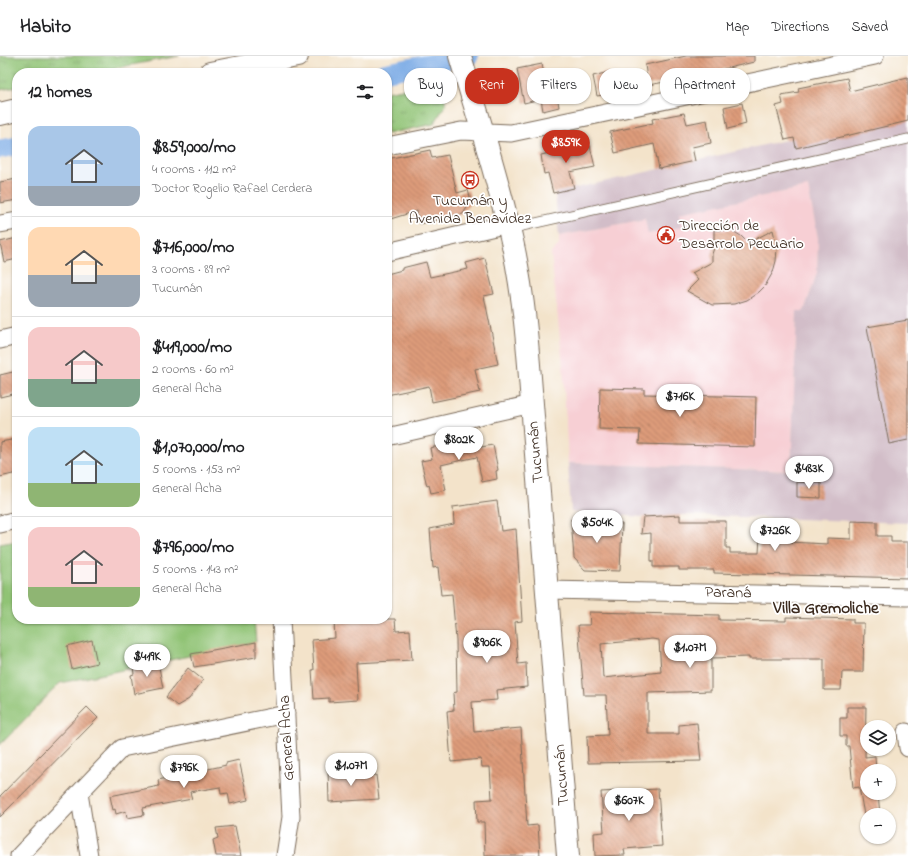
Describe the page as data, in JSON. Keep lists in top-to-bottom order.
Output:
{
  "streets": {
    "street": ["Tucumán", "Paraná", "General Acha"]
  },
  "crossings": [
    ["Tucumán", "Paraná"]
  ],
  "districts": ["Villa Gremoliche"],
  "places": {
    "bus stop": ["Tucumán y Avenida Benavídez"],
    "public building": ["Dirección de Desarrolo Pecuario"]
  },
  "page": {
    "header": "Habito",
    "nav": ["Map", "Directions", "Saved"],
    "chip": [
      "Buy",
      "Rent",
      "Filters",
      "New",
      "Apartment"
    ],
    "heading": "12 homes",
    "list": [
      {
        "name": "$859,000/mo",
        "note": "4 rooms · 112 m² · Doctor Rogelio Rafael Cerdera"
      },
      {
        "name": "$716,000/mo",
        "note": "3 rooms · 89 m² · Tucumán"
      },
      {
        "name": "$419,000/mo",
        "note": "2 rooms · 60 m² · General Acha"
      },
      {
        "name": "$1,070,000/mo",
        "note": "5 rooms · 153 m² · General Acha"
      },
      {
        "name": "$796,000/mo",
        "note": "5 rooms · 143 m² · General Acha"
      }
    ],
    "price": [
      "$859K",
      "$716K",
      "$802K",
      "$483K",
      "$504K",
      "$726K",
      "$906K",
      "$1.07M",
      "$419K",
      "$1.07M",
      "$796K",
      "$607K"
    ],
    "map_buttons": ["+", "−"]
  }
}
